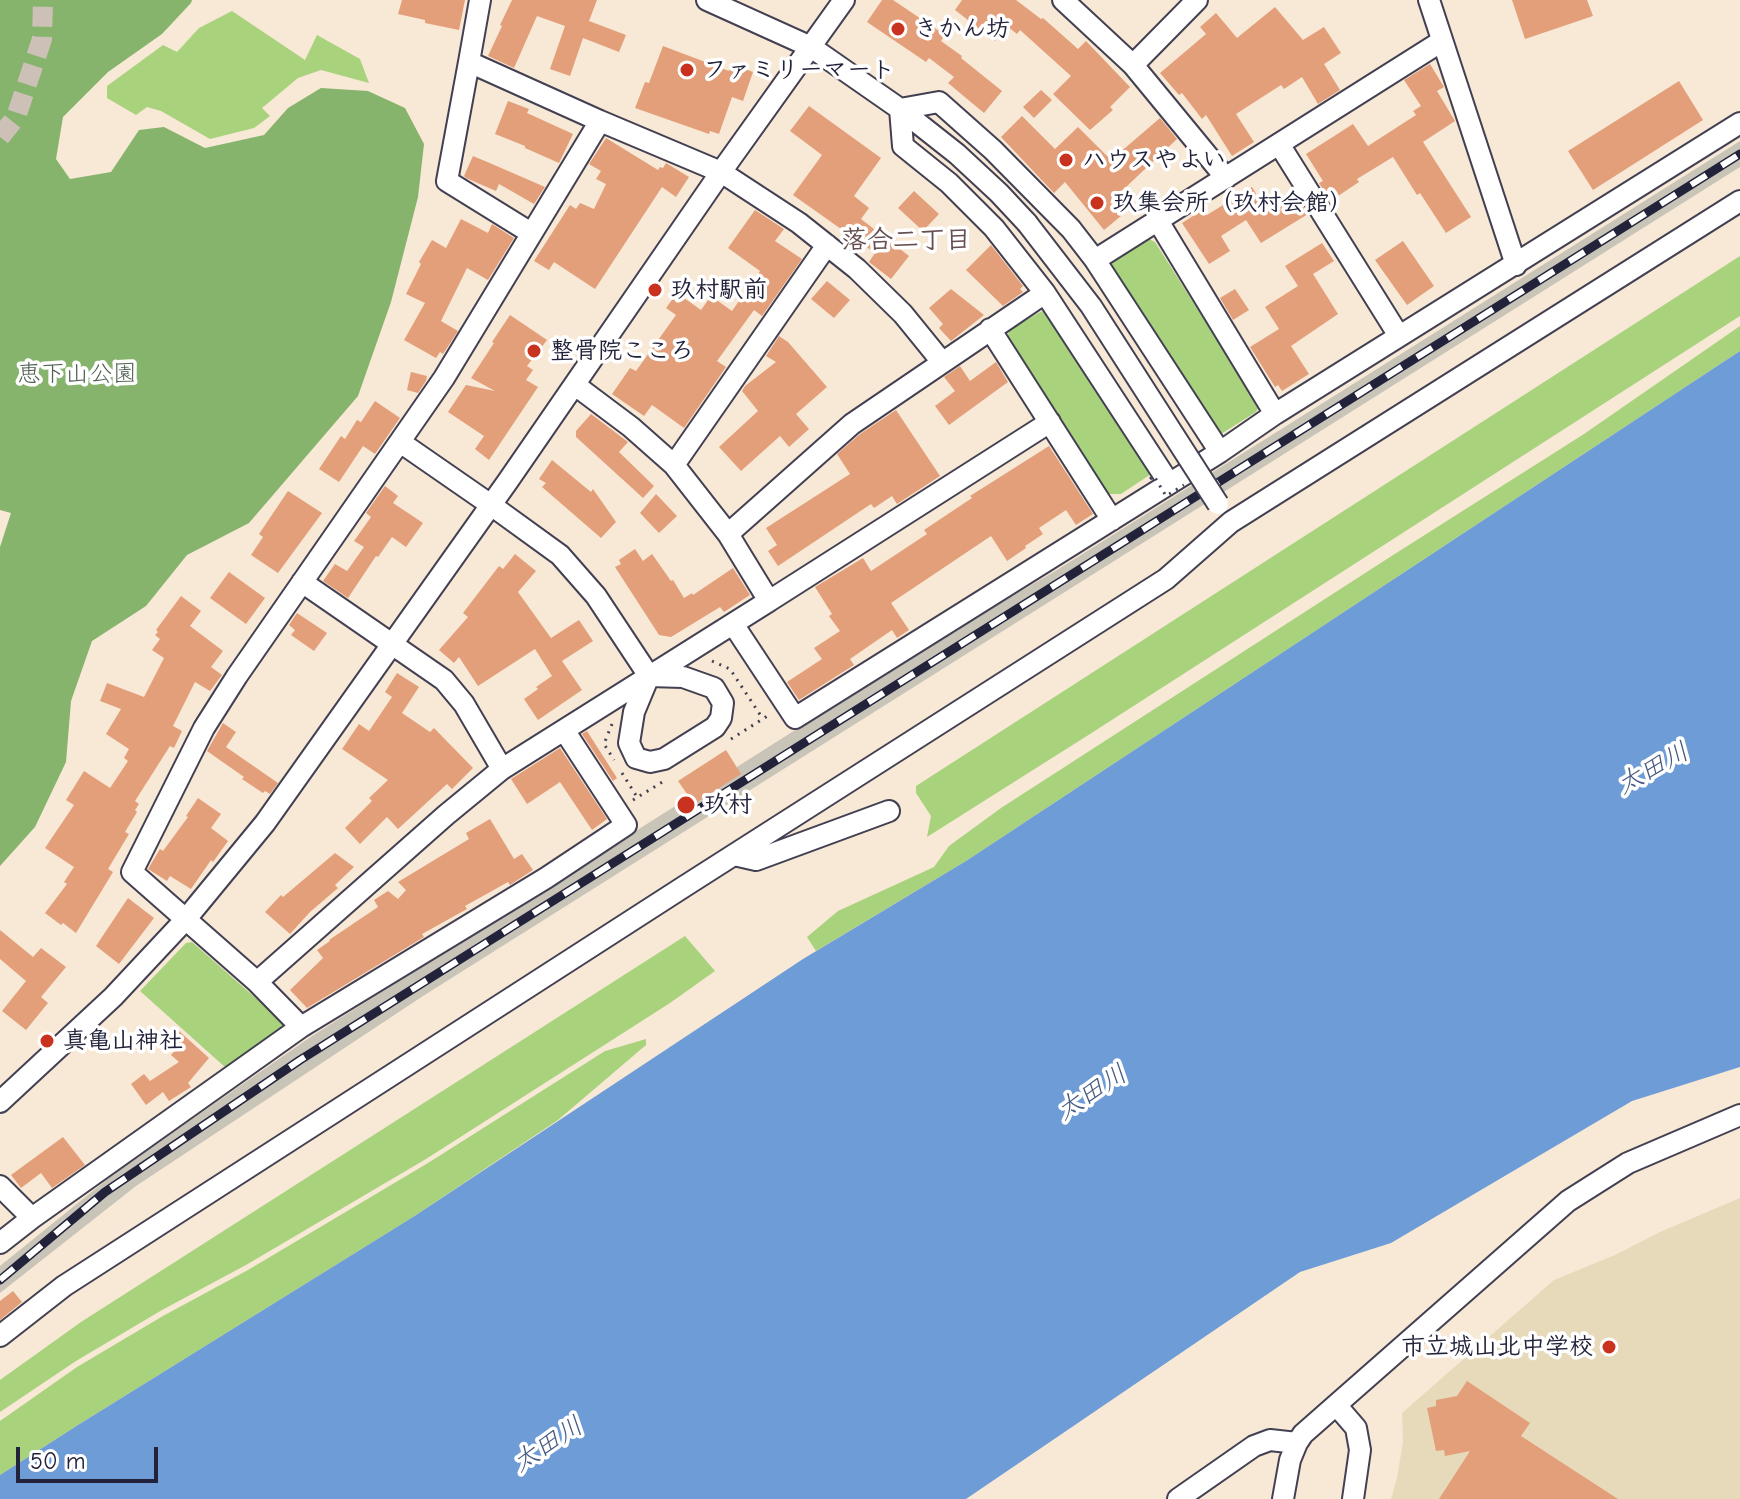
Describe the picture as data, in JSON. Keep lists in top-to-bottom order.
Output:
{
  "districts": ["落合二丁目"],
  "water": ["太田川"],
  "parks": ["恵下山公園"],
  "places": [
    "きかん坊",
    "ファミリーマート",
    "ハウスやよい",
    "玖集会所（玖村会館）",
    "玖村駅前",
    "整骨院こころ",
    "玖村",
    "真亀山神社",
    "市立城山北中学校"
  ],
  "scale_bar": "50 m"
}
